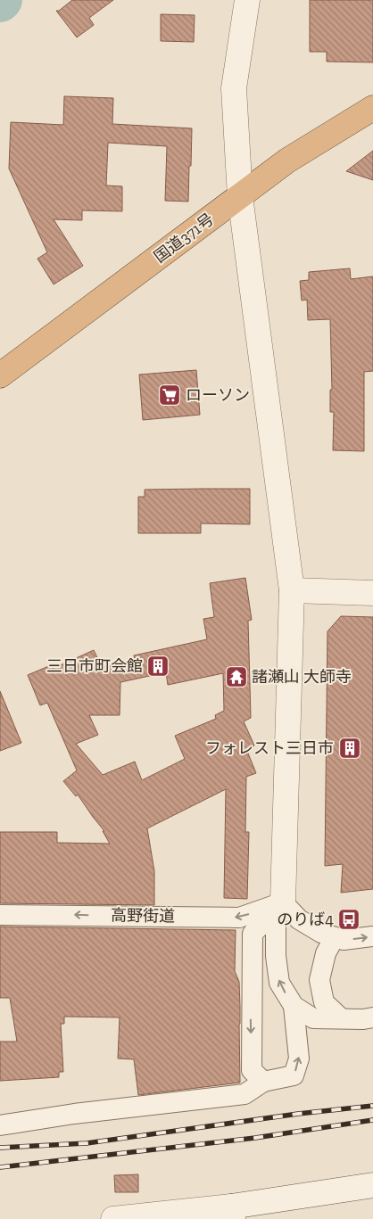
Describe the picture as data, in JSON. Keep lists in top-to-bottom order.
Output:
{
  "streets": {
    "highway": ["国道371号"],
    "street": ["高野街道"]
  },
  "places": {
    "supermarket": ["ローソン"],
    "building": ["三日市町会館", "フォレスト三日市"],
    "temple": ["諸瀬山 大師寺"],
    "bus stop": ["のりば4"]
  }
}
